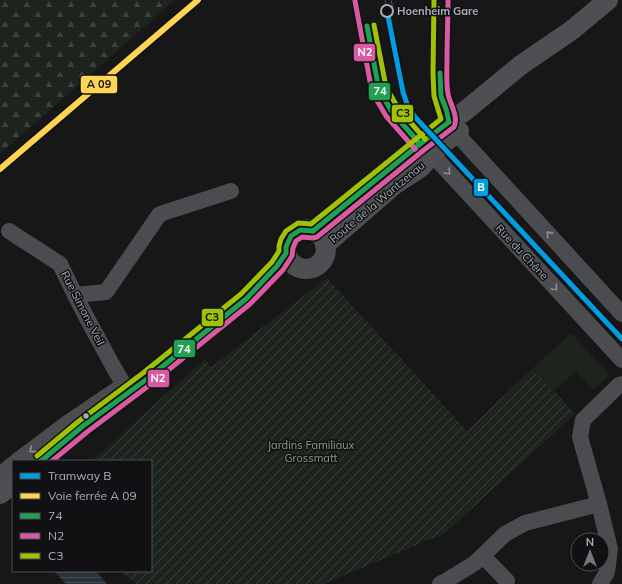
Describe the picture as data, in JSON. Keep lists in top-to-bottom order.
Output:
{
  "streets": {
    "main road": ["Route de la Wantzenau"],
    "street": ["Rue du Chêne", "Rue Simone Veil"]
  },
  "crossings": [
    ["Route de la Wantzenau", "Rue du Chêne"]
  ],
  "parks": ["Jardins Familiaux Grossmatt"],
  "places": ["Hoenheim Gare"],
  "lines": [
    "transit line N2",
    "transit line C3",
    "tram line B",
    "transit line 74"
  ],
  "legend": [
    "Tramway B",
    "Voie ferrée A 09",
    "74",
    "N2",
    "C3"
  ],
  "north": "top"
}
